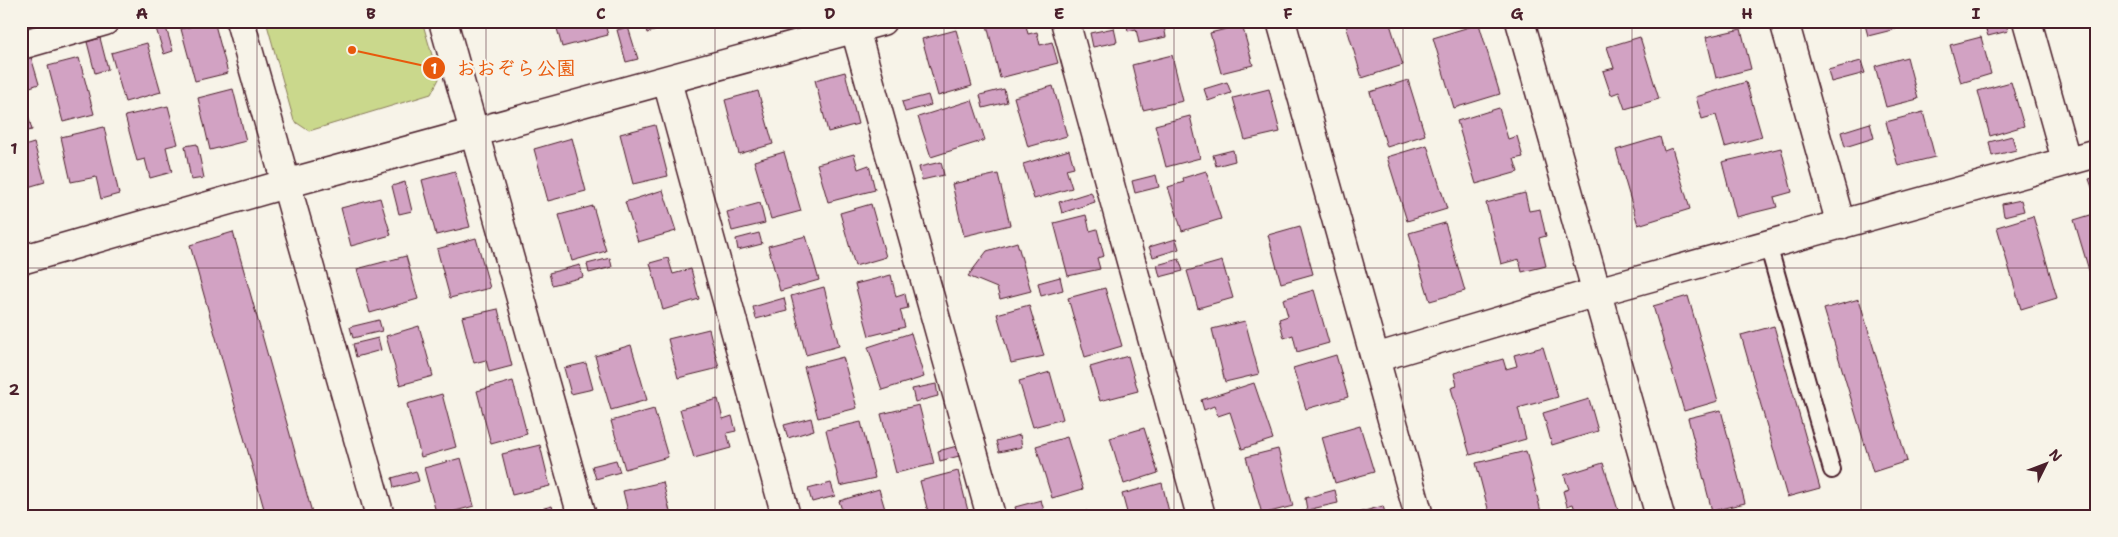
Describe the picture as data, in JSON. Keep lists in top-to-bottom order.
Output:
{
  "places": ["おおぞら公園"],
  "north": "top right",
  "grid": {
    "columns": [
      "A",
      "B",
      "C",
      "D",
      "E",
      "F",
      "G",
      "H",
      "I"
    ],
    "rows": ["1", "2"]
  }
}
